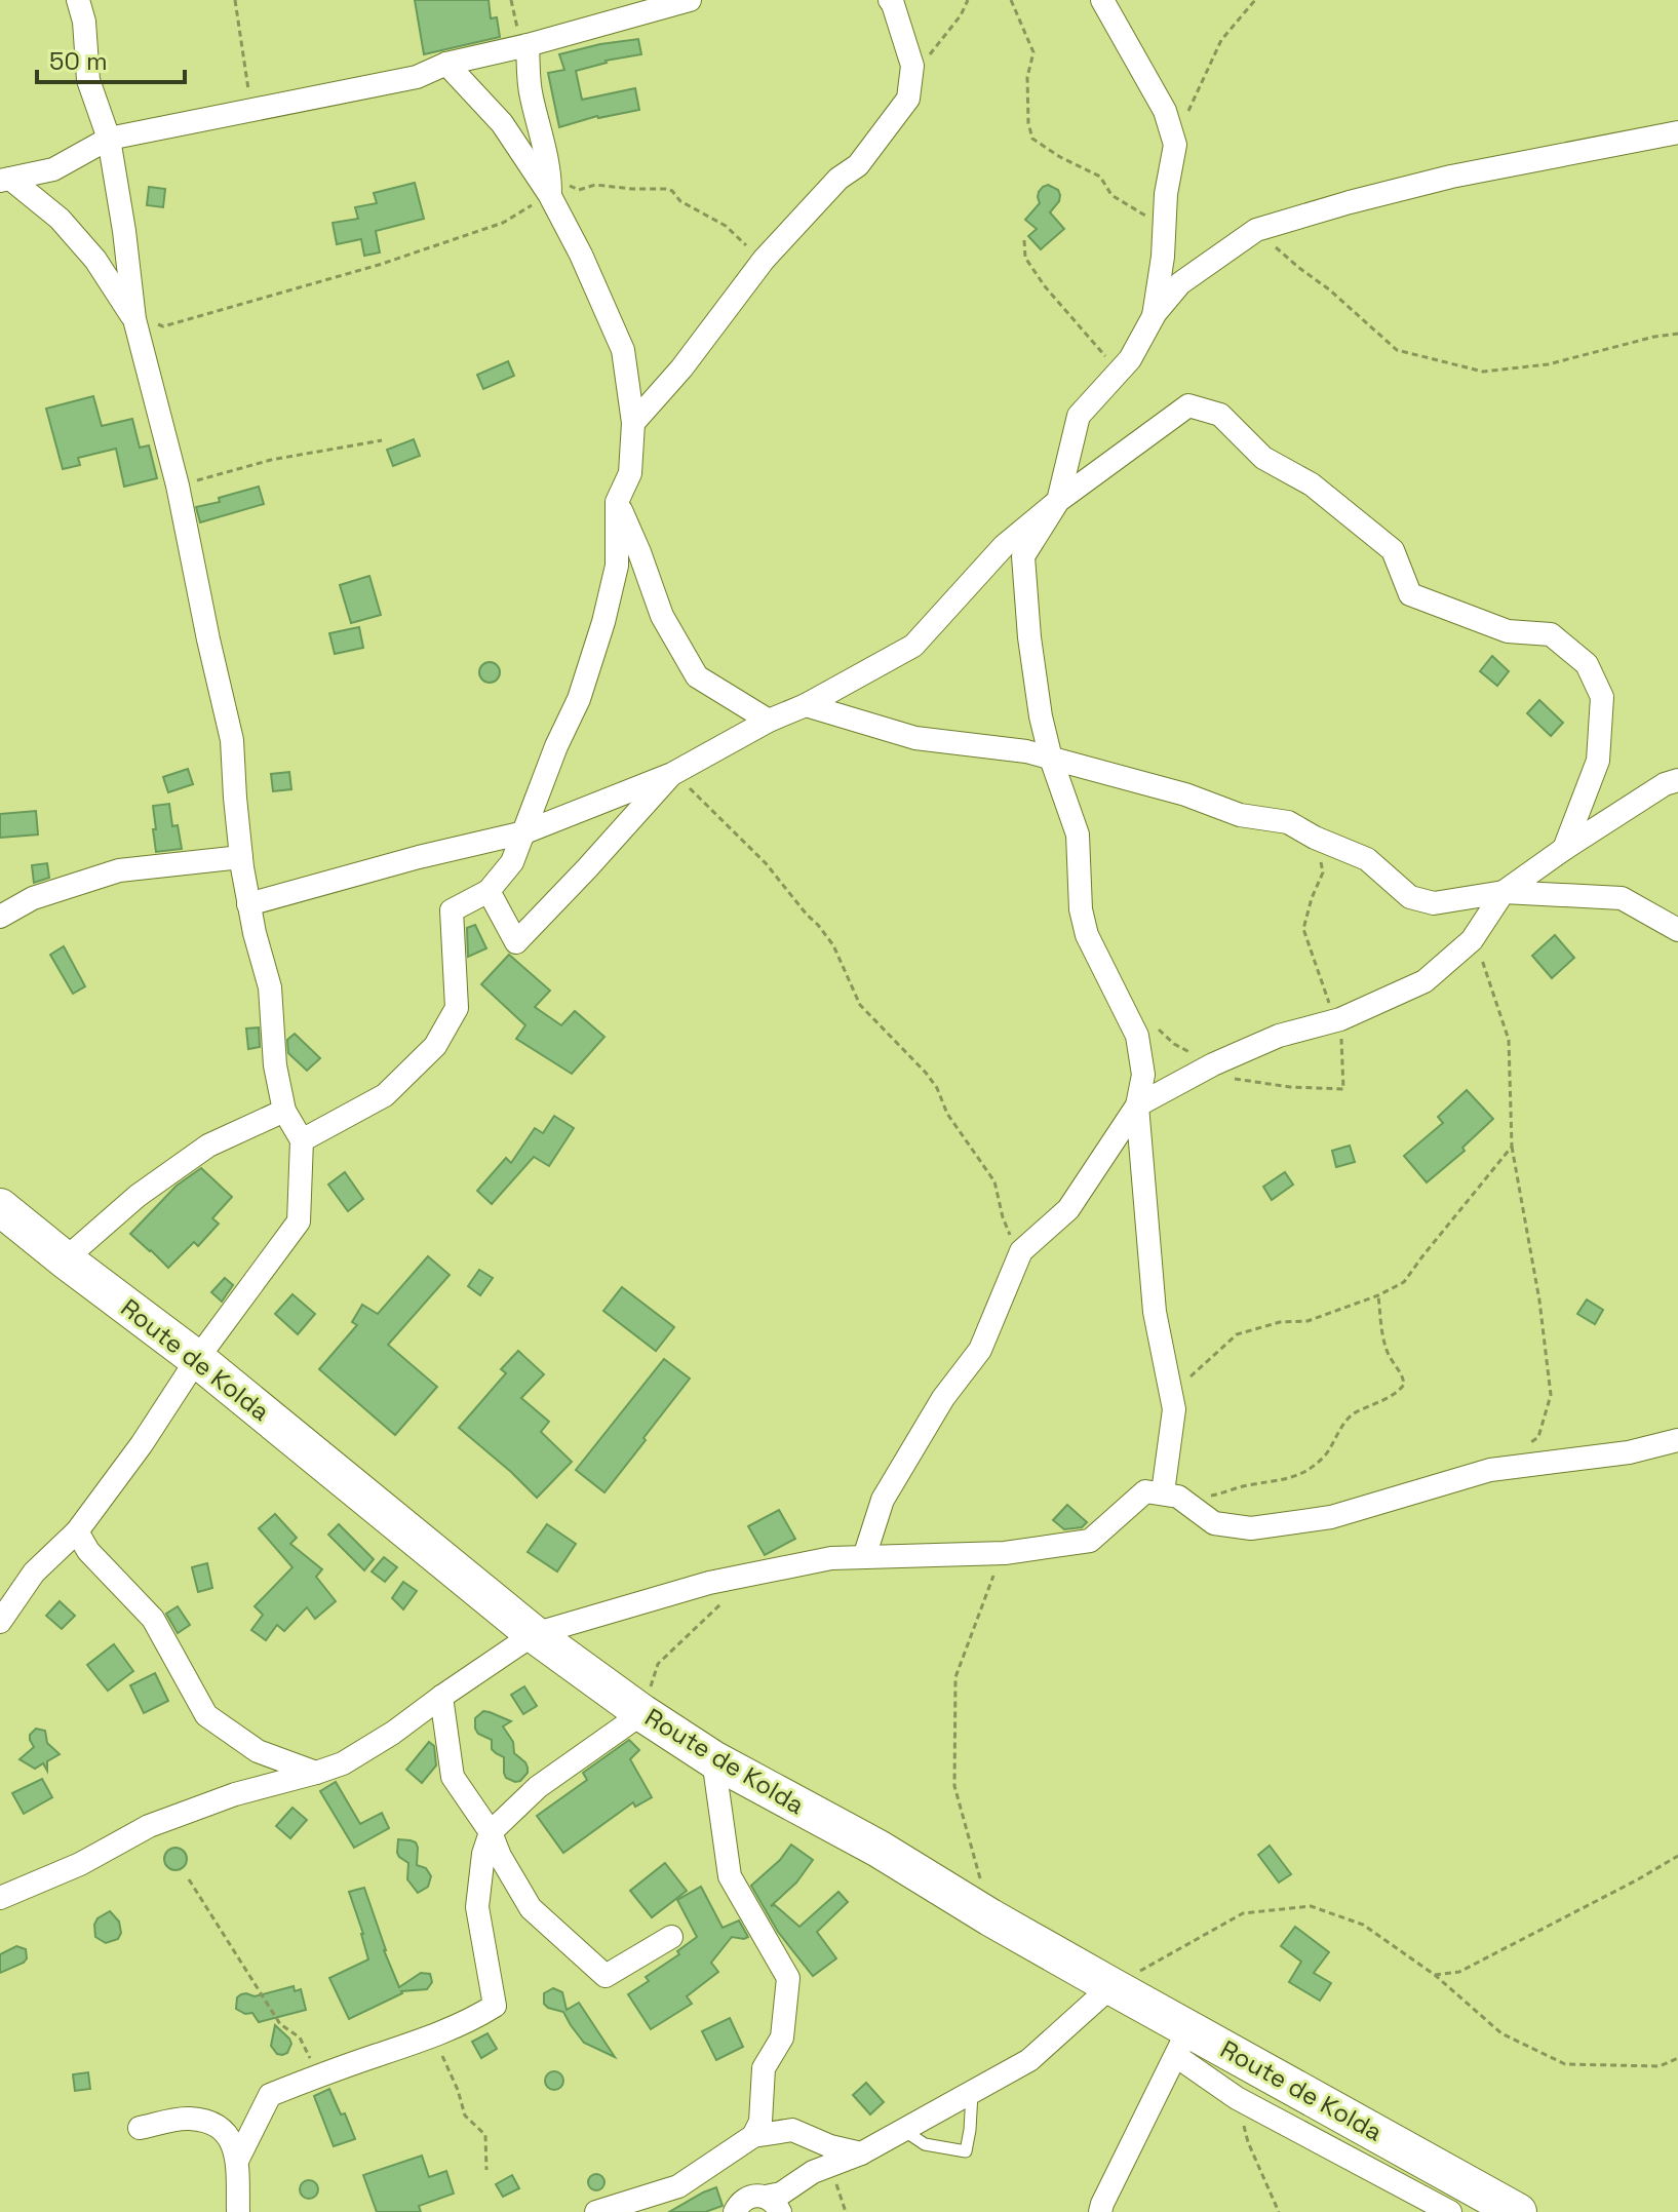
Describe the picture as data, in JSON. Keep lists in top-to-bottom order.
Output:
{
  "streets": {
    "main road": ["Route de Kolda"]
  },
  "scale_bar": "50 m"
}
